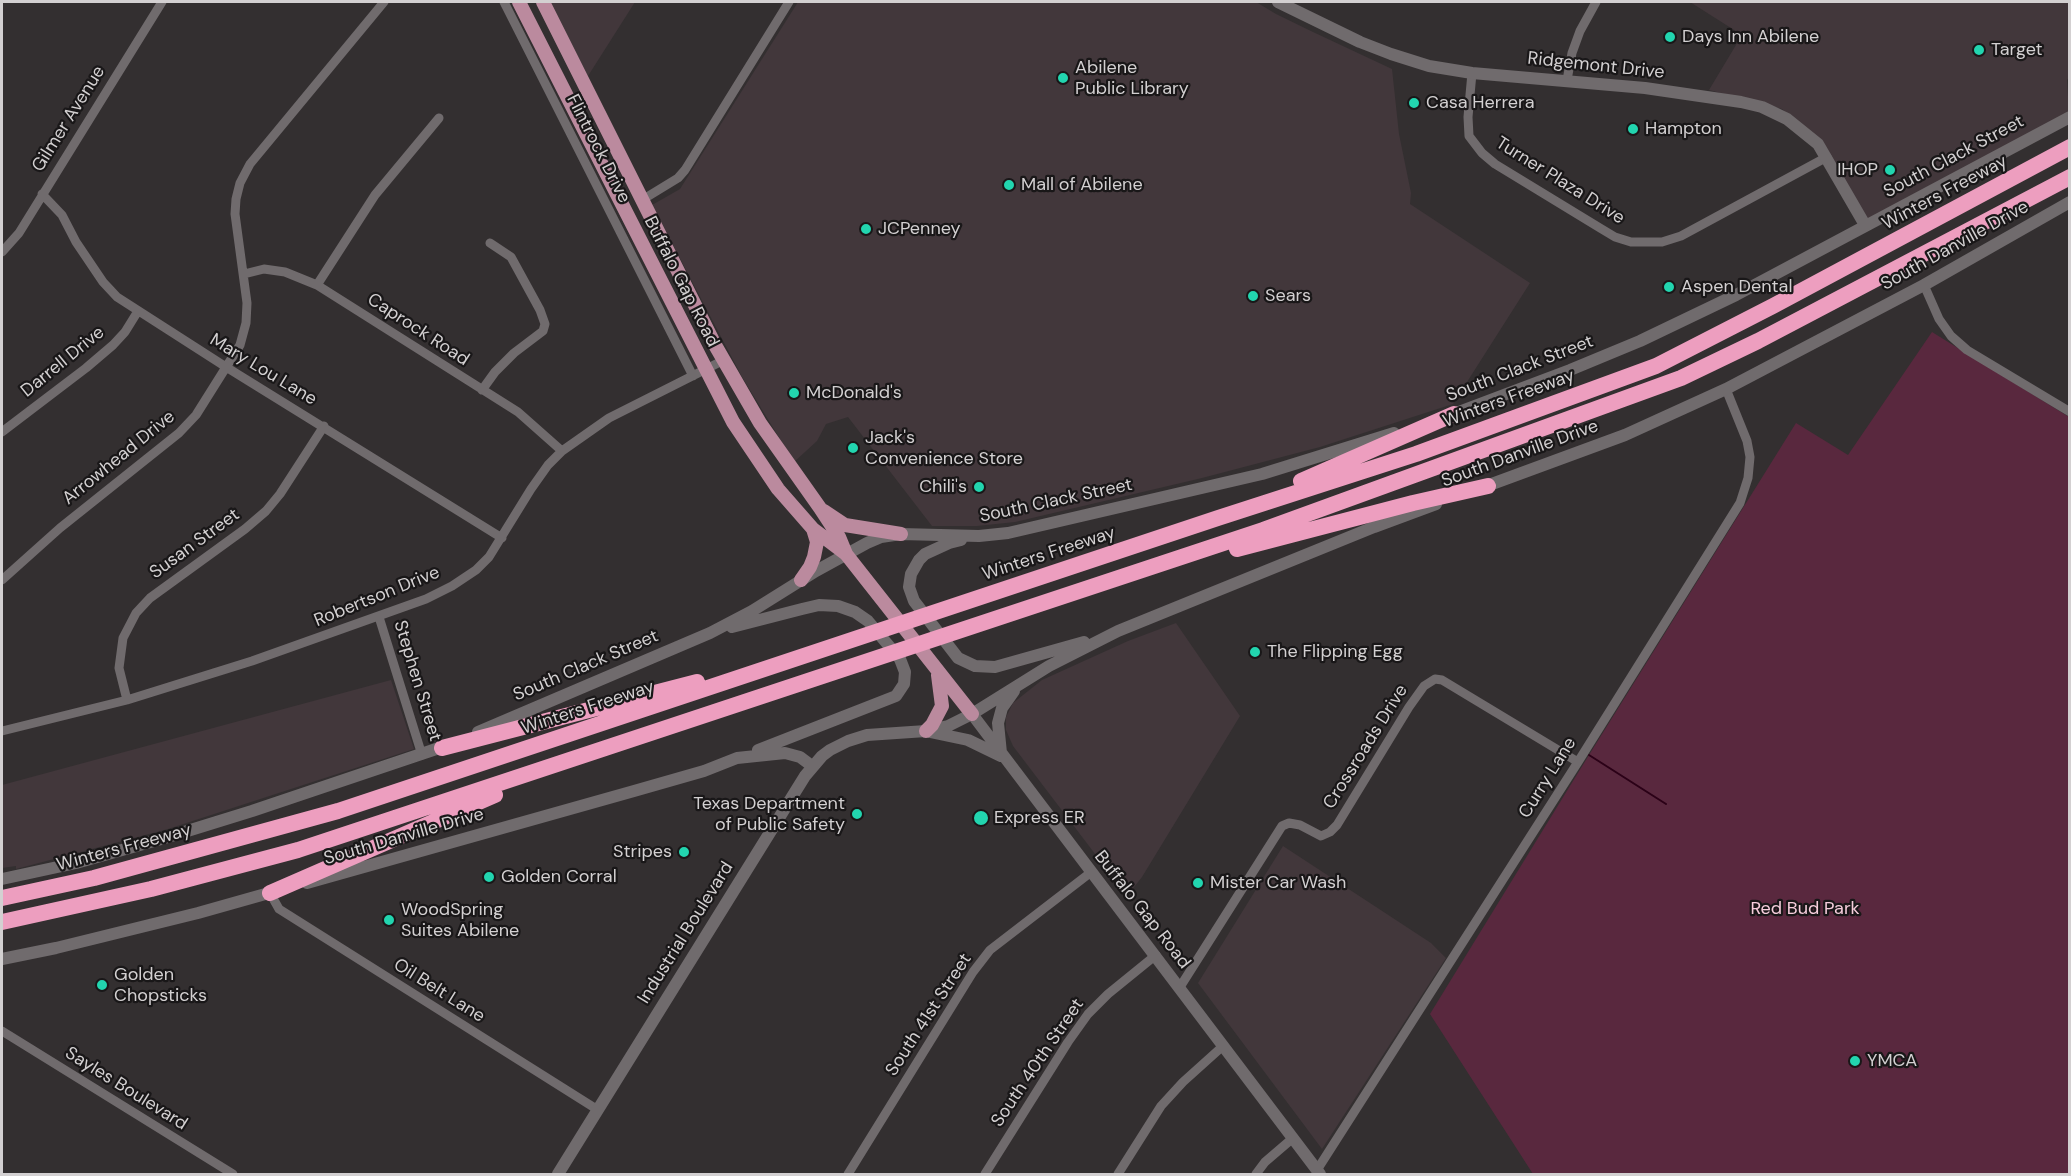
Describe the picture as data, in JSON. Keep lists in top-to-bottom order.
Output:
{
  "streets": {
    "highway": ["Winters Freeway"],
    "main road": [
      "Ridgemont Drive",
      "South Clack Street",
      "South Danville Drive",
      "Buffalo Gap Road",
      "Industrial Boulevard"
    ],
    "street": [
      "Gilmer Avenue",
      "Flintrock Drive",
      "Turner Plaza Drive",
      "Caprock Road",
      "Darrell Drive",
      "Mary Lou Lane",
      "Arrowhead Drive",
      "Susan Street",
      "Robertson Drive",
      "Stephen Street",
      "Crossroads Drive",
      "Curry Lane",
      "Oil Belt Lane",
      "South 41st Street",
      "South 40th Street",
      "Sayles Boulevard"
    ]
  },
  "crossings": [
    ["Ridgemont Drive", "South Clack Street"],
    ["Ridgemont Drive", "Turner Plaza Drive"],
    ["Gilmer Avenue", "Mary Lou Lane"],
    ["Flintrock Drive", "Buffalo Gap Road"],
    ["Flintrock Drive", "Robertson Drive"],
    ["South Clack Street", "Buffalo Gap Road"],
    ["South Clack Street", "Stephen Street"],
    ["South Danville Drive", "Buffalo Gap Road"],
    ["South Danville Drive", "Curry Lane"],
    ["South Danville Drive", "Industrial Boulevard"],
    ["South Danville Drive", "Oil Belt Lane"],
    ["Buffalo Gap Road", "Robertson Drive"],
    ["Buffalo Gap Road", "Crossroads Drive"],
    ["Buffalo Gap Road", "Curry Lane"],
    ["Buffalo Gap Road", "Industrial Boulevard"],
    ["Buffalo Gap Road", "South 41st Street"],
    ["Buffalo Gap Road", "South 40th Street"],
    ["Caprock Road", "Arrowhead Drive"],
    ["Caprock Road", "Robertson Drive"],
    ["Darrell Drive", "Mary Lou Lane"],
    ["Mary Lou Lane", "Arrowhead Drive"],
    ["Mary Lou Lane", "Susan Street"],
    ["Mary Lou Lane", "Robertson Drive"],
    ["Susan Street", "Robertson Drive"],
    ["Robertson Drive", "Stephen Street"],
    ["Crossroads Drive", "Curry Lane"],
    ["Industrial Boulevard", "Oil Belt Lane"]
  ],
  "parks": ["Red Bud Park"],
  "places": [
    "Days Inn Abilene",
    "Target",
    "Abilene Public Library",
    "Casa Herrera",
    "Hampton",
    "IHOP",
    "Mall of Abilene",
    "JCPenney",
    "Aspen Dental",
    "Sears",
    "McDonald's",
    "Jack's Convenience Store",
    "Chili's",
    "The Flipping Egg",
    "Texas Department of Public Safety",
    "Express ER",
    "Stripes",
    "Golden Corral",
    "Mister Car Wash",
    "WoodSpring Suites Abilene",
    "Golden Chopsticks",
    "YMCA"
  ]
}
